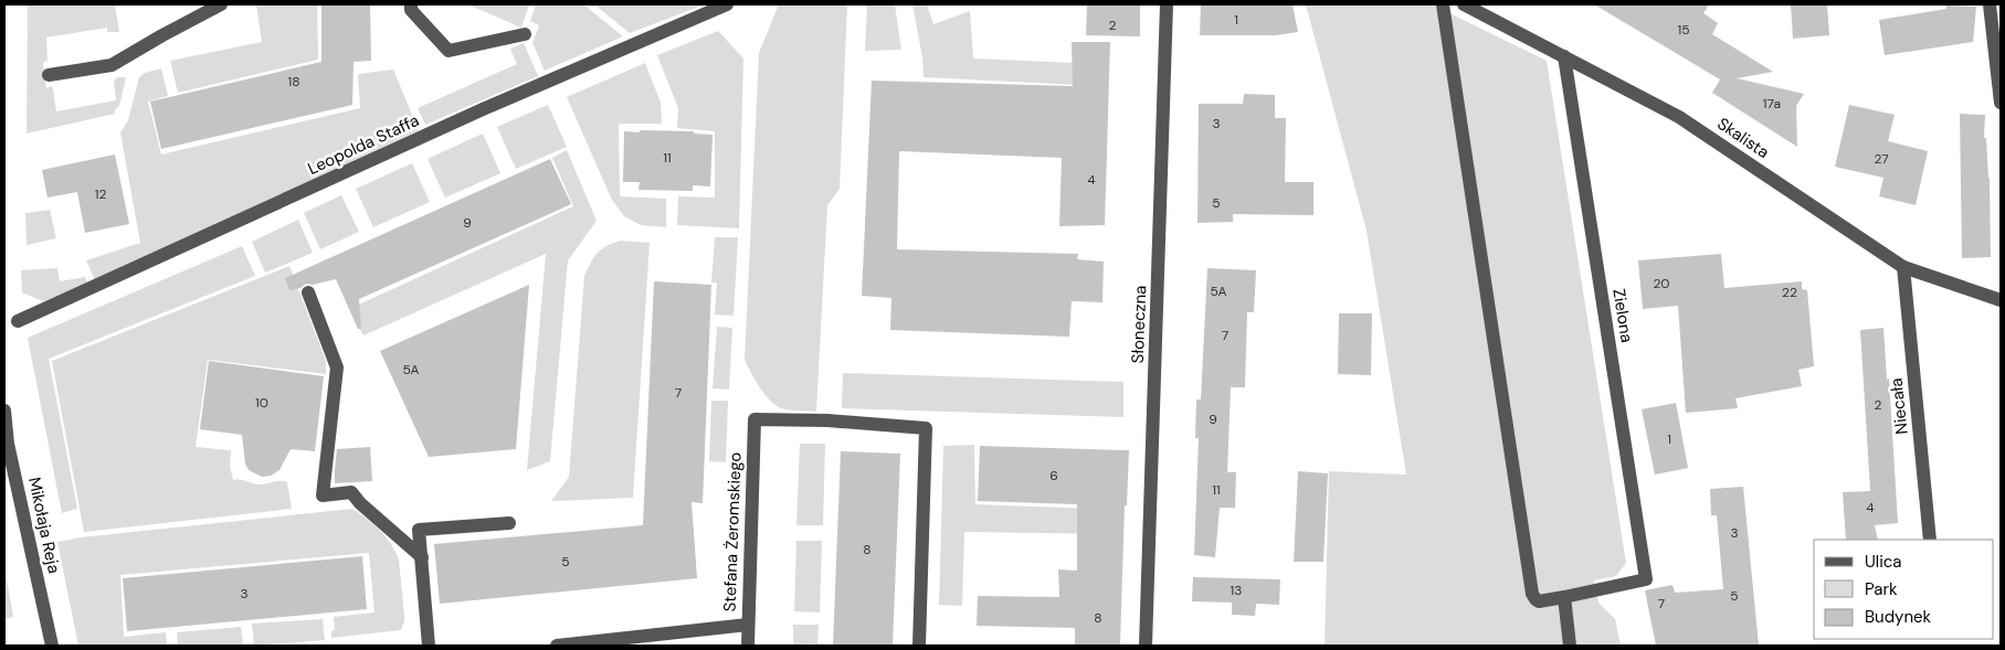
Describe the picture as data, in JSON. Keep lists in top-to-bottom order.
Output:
{
  "streets": {
    "street": [
      "Skalista",
      "Leopolda Staffa",
      "Zielona",
      "Słoneczna",
      "Niecała",
      "Mikołaja Reja",
      "Stefana Żeromskiego"
    ]
  },
  "crossings": [
    ["Skalista", "Zielona"],
    ["Skalista", "Niecała"]
  ],
  "house_numbers": [
    "1",
    "2",
    "15",
    "18",
    "17a",
    "3",
    "11",
    "27",
    "4",
    "12",
    "5",
    "9",
    "20",
    "5A",
    "22",
    "7",
    "5A",
    "7",
    "10",
    "2",
    "9",
    "1",
    "6",
    "11",
    "4",
    "3",
    "8",
    "5",
    "13",
    "3",
    "5",
    "7",
    "8"
  ],
  "legend": ["Ulica", "Park", "Budynek"]
}
